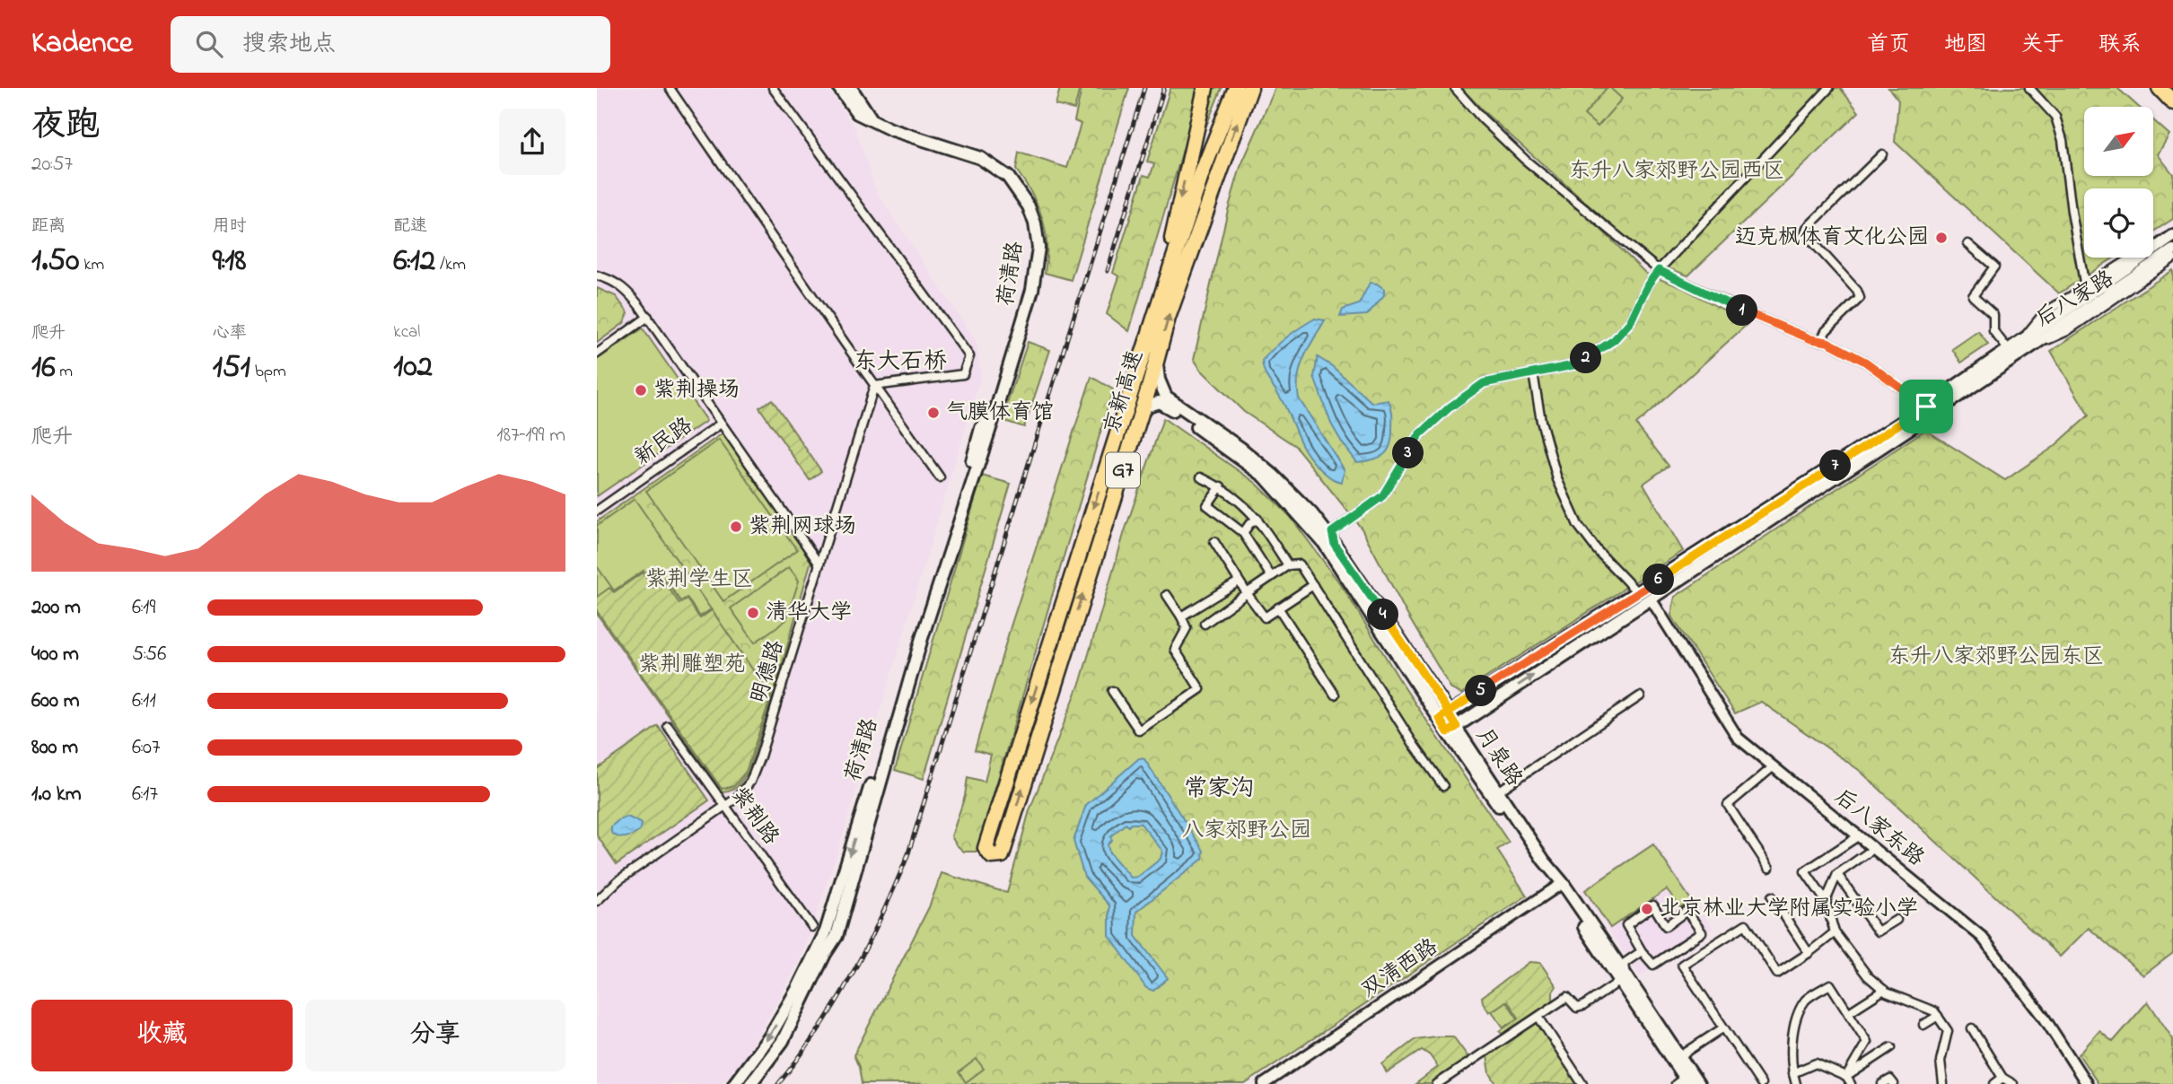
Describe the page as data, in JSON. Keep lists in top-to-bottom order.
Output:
{
  "streets": {
    "highway": ["京新高速", "G7"],
    "main road": ["荷清路", "后八家路", "月泉路"],
    "street": [
      "新民路",
      "明德路",
      "紫荆路",
      "后八家东路",
      "双清西路"
    ]
  },
  "crossings": [
    ["后八家路", "月泉路"],
    ["后八家路", "后八家东路"],
    ["京新高速", "月泉路"],
    ["明德路", "紫荆路"],
    ["月泉路", "双清西路"]
  ],
  "districts": ["东大石桥", "常家沟"],
  "parks": [
    "东升八家郊野公园西区",
    "紫荆学生区",
    "东升八家郊野公园东区",
    "紫荆雕塑苑",
    "八家郊野公园"
  ],
  "places": [
    "迈克枫体育文化公园",
    "紫荆操场",
    "气膜体育馆",
    "紫荆网球场",
    "清华大学",
    "北京林业大学附属实验小学"
  ],
  "north": "top right",
  "page": {
    "header": "Kadence",
    "search": "搜索地点",
    "nav": [
      "首页",
      "地图",
      "关于",
      "联系"
    ],
    "heading": ["夜跑", "20:57"],
    "stats": [
      ["距离", "1.50 km"],
      ["用时", "9:18"],
      ["配速", "6:12 /km"],
      ["爬升", "16 m"],
      ["心率", "151 bpm"],
      ["kcal", "102"]
    ],
    "pins": [
      "1",
      "2",
      "3",
      "7",
      "6",
      "4",
      "5"
    ],
    "chart": ["爬升", "187–199 m"],
    "list": [
      {
        "name": "200 m",
        "note": "6:19"
      },
      {
        "name": "400 m",
        "note": "5:56"
      },
      {
        "name": "600 m",
        "note": "6:11"
      },
      {
        "name": "800 m",
        "note": "6:07"
      },
      {
        "name": "1.0 km",
        "note": "6:17"
      }
    ],
    "buttons": ["收藏", "分享"]
  }
}
